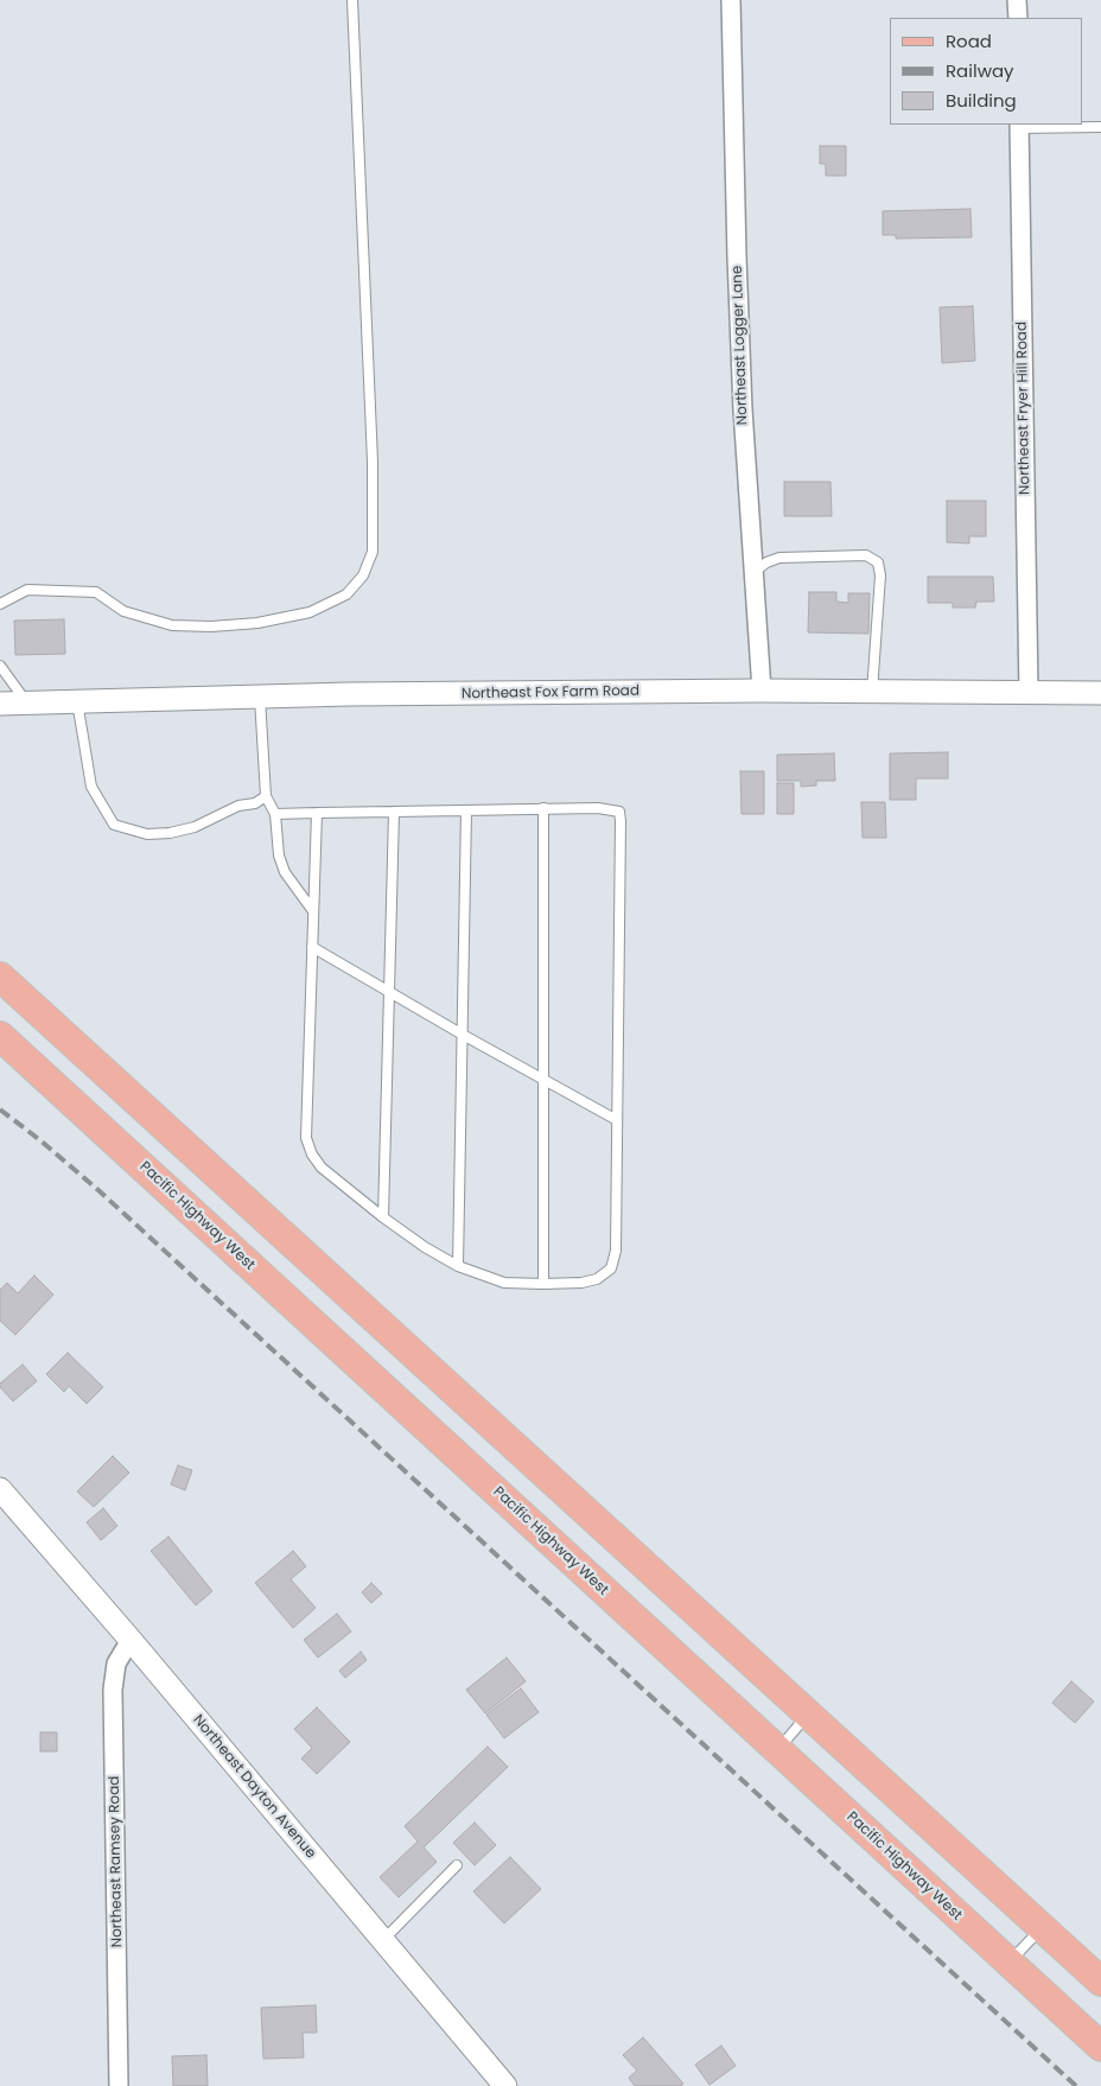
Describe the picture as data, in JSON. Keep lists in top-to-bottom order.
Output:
{
  "streets": {
    "main road": ["Pacific Highway West"],
    "street": [
      "Northeast Logger Lane",
      "Northeast Fryer Hill Road",
      "Northeast Fox Farm Road",
      "Northeast Dayton Avenue",
      "Northeast Ramsey Road"
    ]
  },
  "crossings": [
    ["Northeast Logger Lane", "Northeast Fox Farm Road"],
    ["Northeast Fryer Hill Road", "Northeast Fox Farm Road"],
    ["Northeast Dayton Avenue", "Northeast Ramsey Road"]
  ],
  "legend": ["Road", "Railway", "Building"]
}
